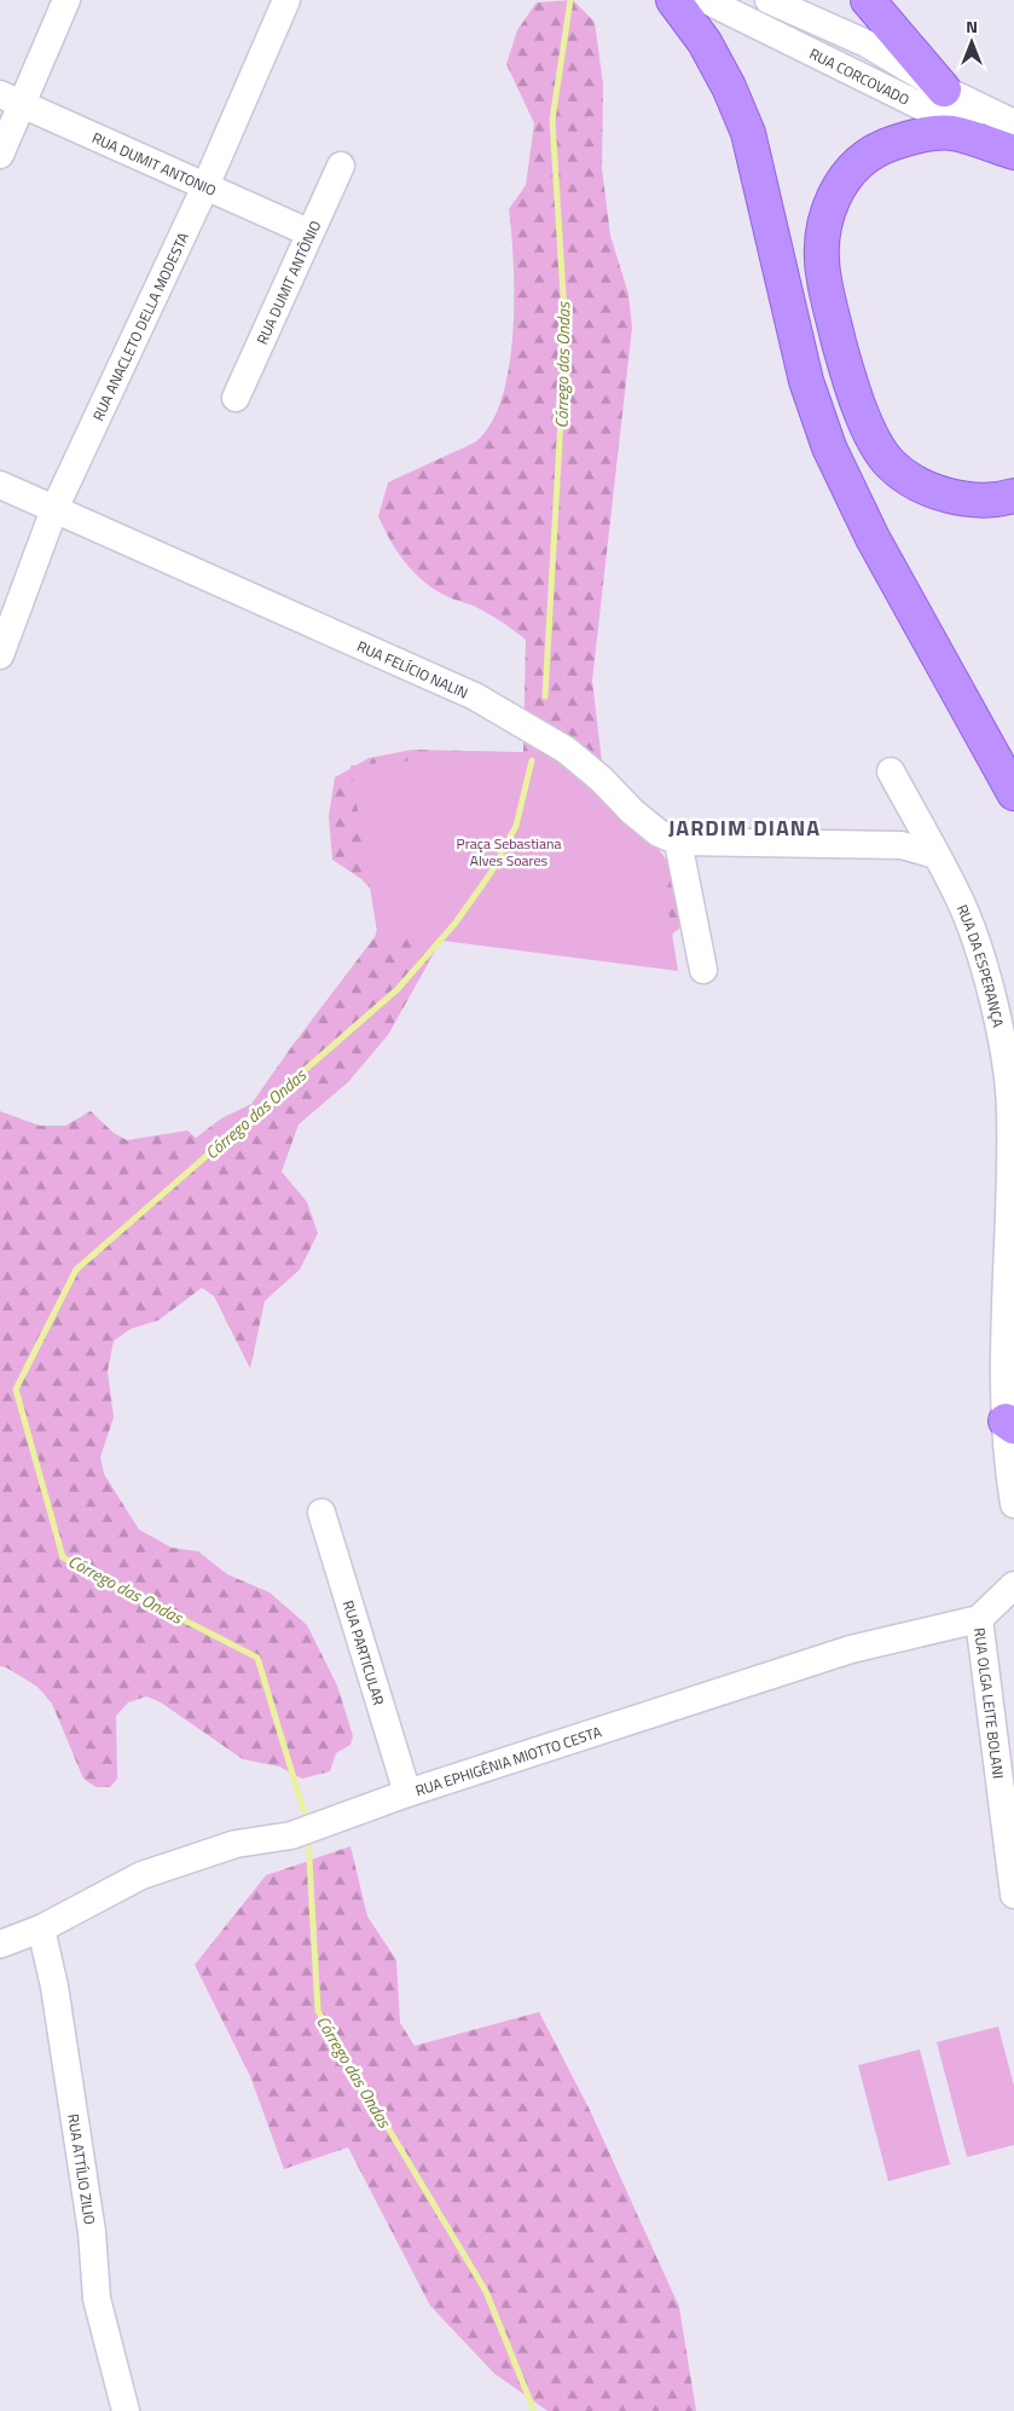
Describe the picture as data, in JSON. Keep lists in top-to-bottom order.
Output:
{
  "streets": {
    "street": [
      "RUA CORCOVADO",
      "RUA DUMIT ANTONIO",
      "RUA DUMIT ANTÔNIO",
      "RUA ANACLETO DELLA MODESTA",
      "RUA FELÍCIO NALIN",
      "RUA DA ESPERANÇA",
      "RUA PARTICULAR",
      "RUA OLGA LEITE BOLANI",
      "RUA EPHIGÊNIA MIOTTO CESTA",
      "RUA ATTÍLIO ZILIO"
    ]
  },
  "crossings": [
    ["RUA DUMIT ANTONIO", "RUA DUMIT ANTÔNIO"],
    ["RUA DUMIT ANTONIO", "RUA ANACLETO DELLA MODESTA"],
    ["RUA ANACLETO DELLA MODESTA", "RUA FELÍCIO NALIN"],
    ["RUA PARTICULAR", "RUA EPHIGÊNIA MIOTTO CESTA"],
    ["RUA OLGA LEITE BOLANI", "RUA EPHIGÊNIA MIOTTO CESTA"],
    ["RUA EPHIGÊNIA MIOTTO CESTA", "RUA ATTÍLIO ZILIO"]
  ],
  "districts": ["JARDIM DIANA"],
  "water": ["Córrego das Ondas"],
  "parks": ["Praça Sebastiana Alves Soares"],
  "north": "top"
}
